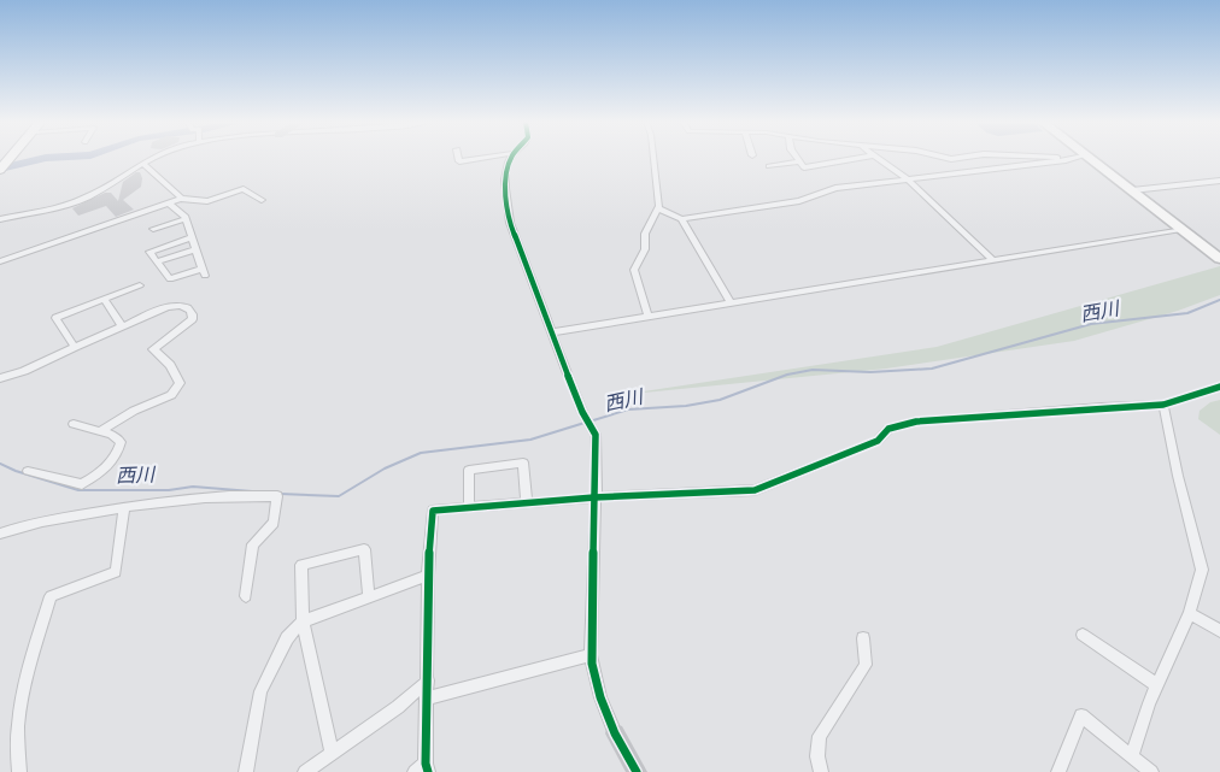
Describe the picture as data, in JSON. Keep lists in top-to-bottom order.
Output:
{
  "water": ["西川"]
}
